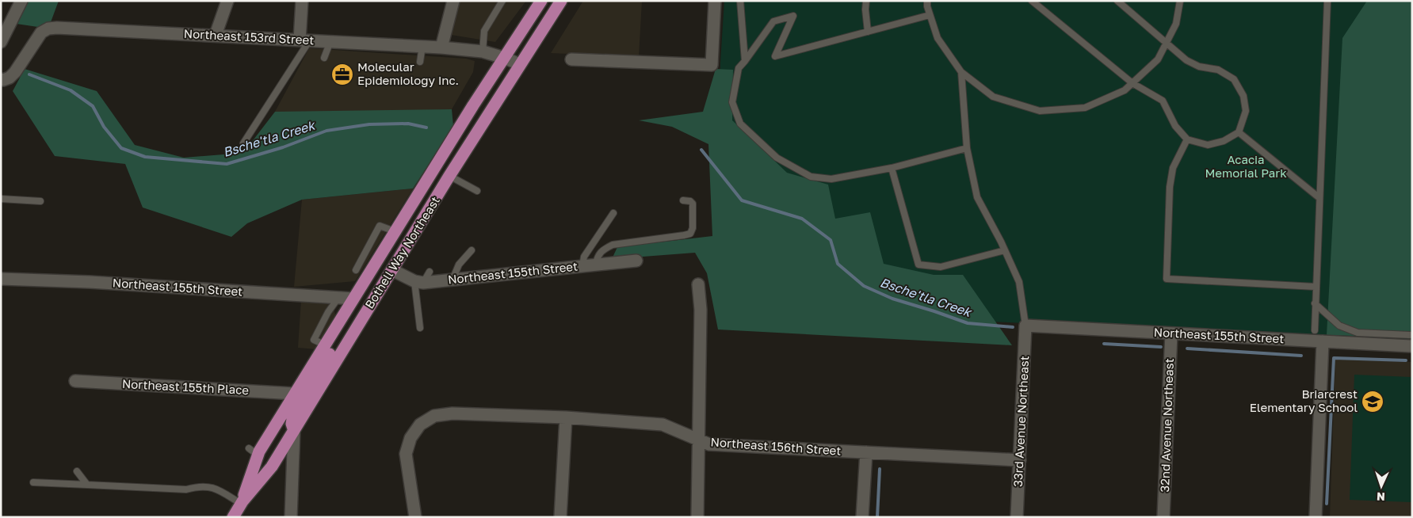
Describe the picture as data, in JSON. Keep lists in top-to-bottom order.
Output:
{
  "streets": {
    "main road": ["Bothell Way Northeast"],
    "street": [
      "Northeast 153rd Street",
      "Northeast 155th Street",
      "Northeast 155th Place",
      "33rd Avenue Northeast",
      "32nd Avenue Northeast",
      "Northeast 156th Street"
    ]
  },
  "crossings": [
    ["Northeast 153rd Street", "Bothell Way Northeast"],
    ["Bothell Way Northeast", "Northeast 155th Street"],
    ["Bothell Way Northeast", "Northeast 155th Place"],
    ["Northeast 155th Street", "33rd Avenue Northeast"],
    ["Northeast 155th Street", "32nd Avenue Northeast"],
    ["33rd Avenue Northeast", "Northeast 156th Street"]
  ],
  "water": ["Bsche'tla Creek"],
  "parks": ["Acacia Memorial Park"],
  "places": {
    "office": ["Molecular Epidemiology Inc."],
    "school or university": ["Briarcrest Elementary School"]
  },
  "north": "bottom"
}
